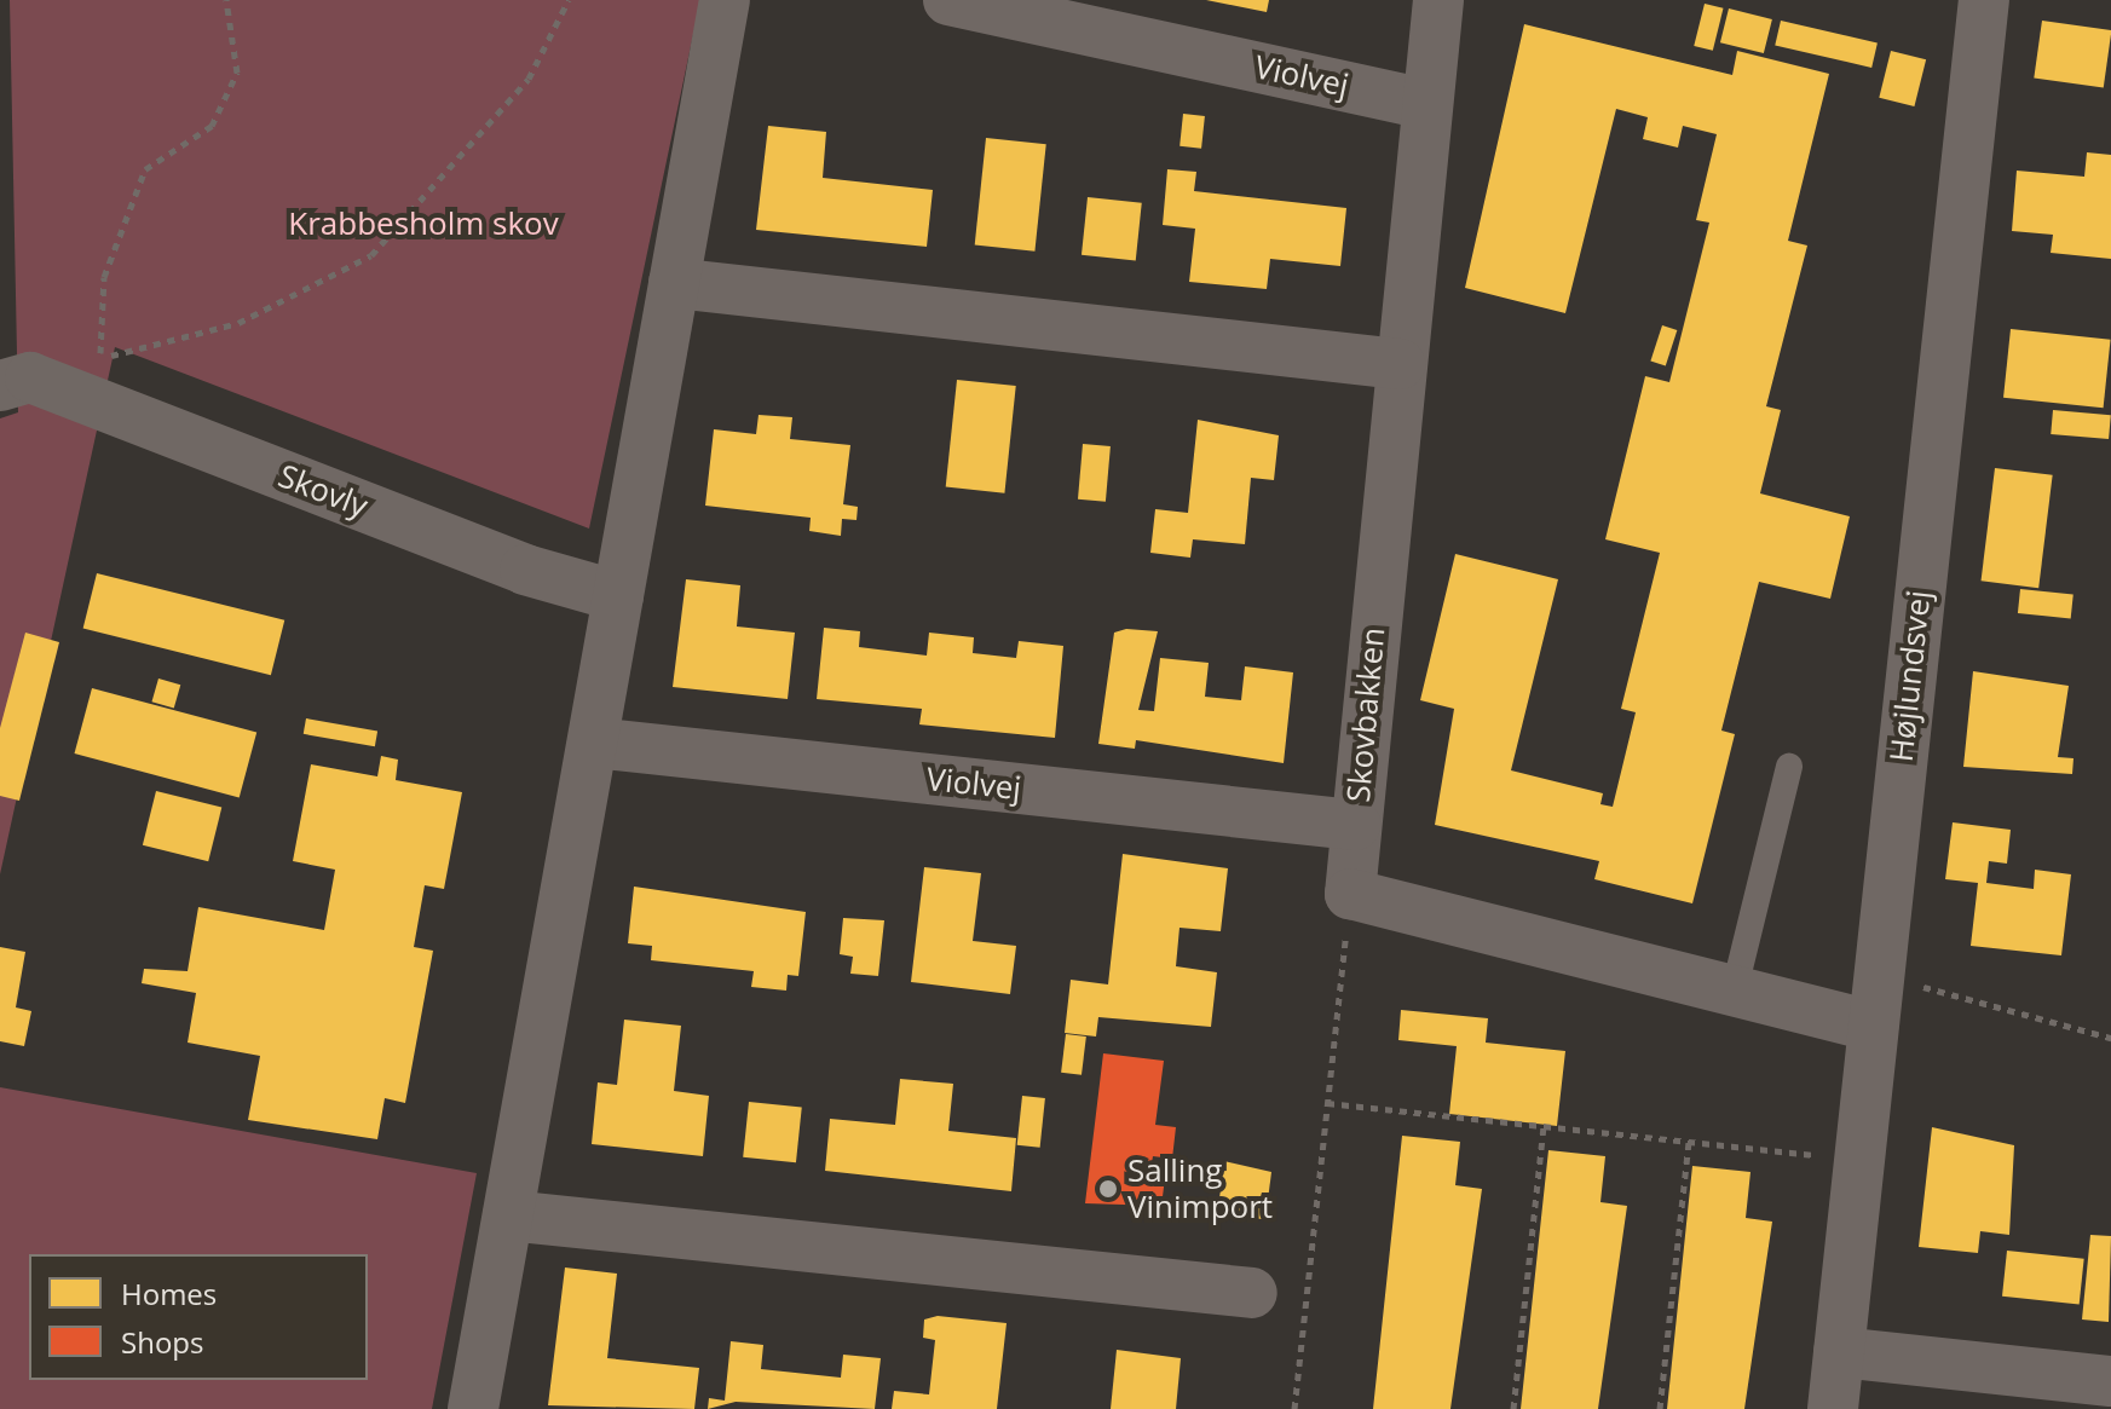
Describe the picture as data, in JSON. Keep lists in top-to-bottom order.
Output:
{
  "streets": {
    "street": [
      "Violvej",
      "Skovly",
      "Højlundsvej",
      "Skovbakken"
    ]
  },
  "crossings": [
    ["Violvej", "Skovbakken"]
  ],
  "parks": ["Krabbesholm skov"],
  "places": ["Salling Vinimport"],
  "legend": ["Homes", "Shops"]
}
